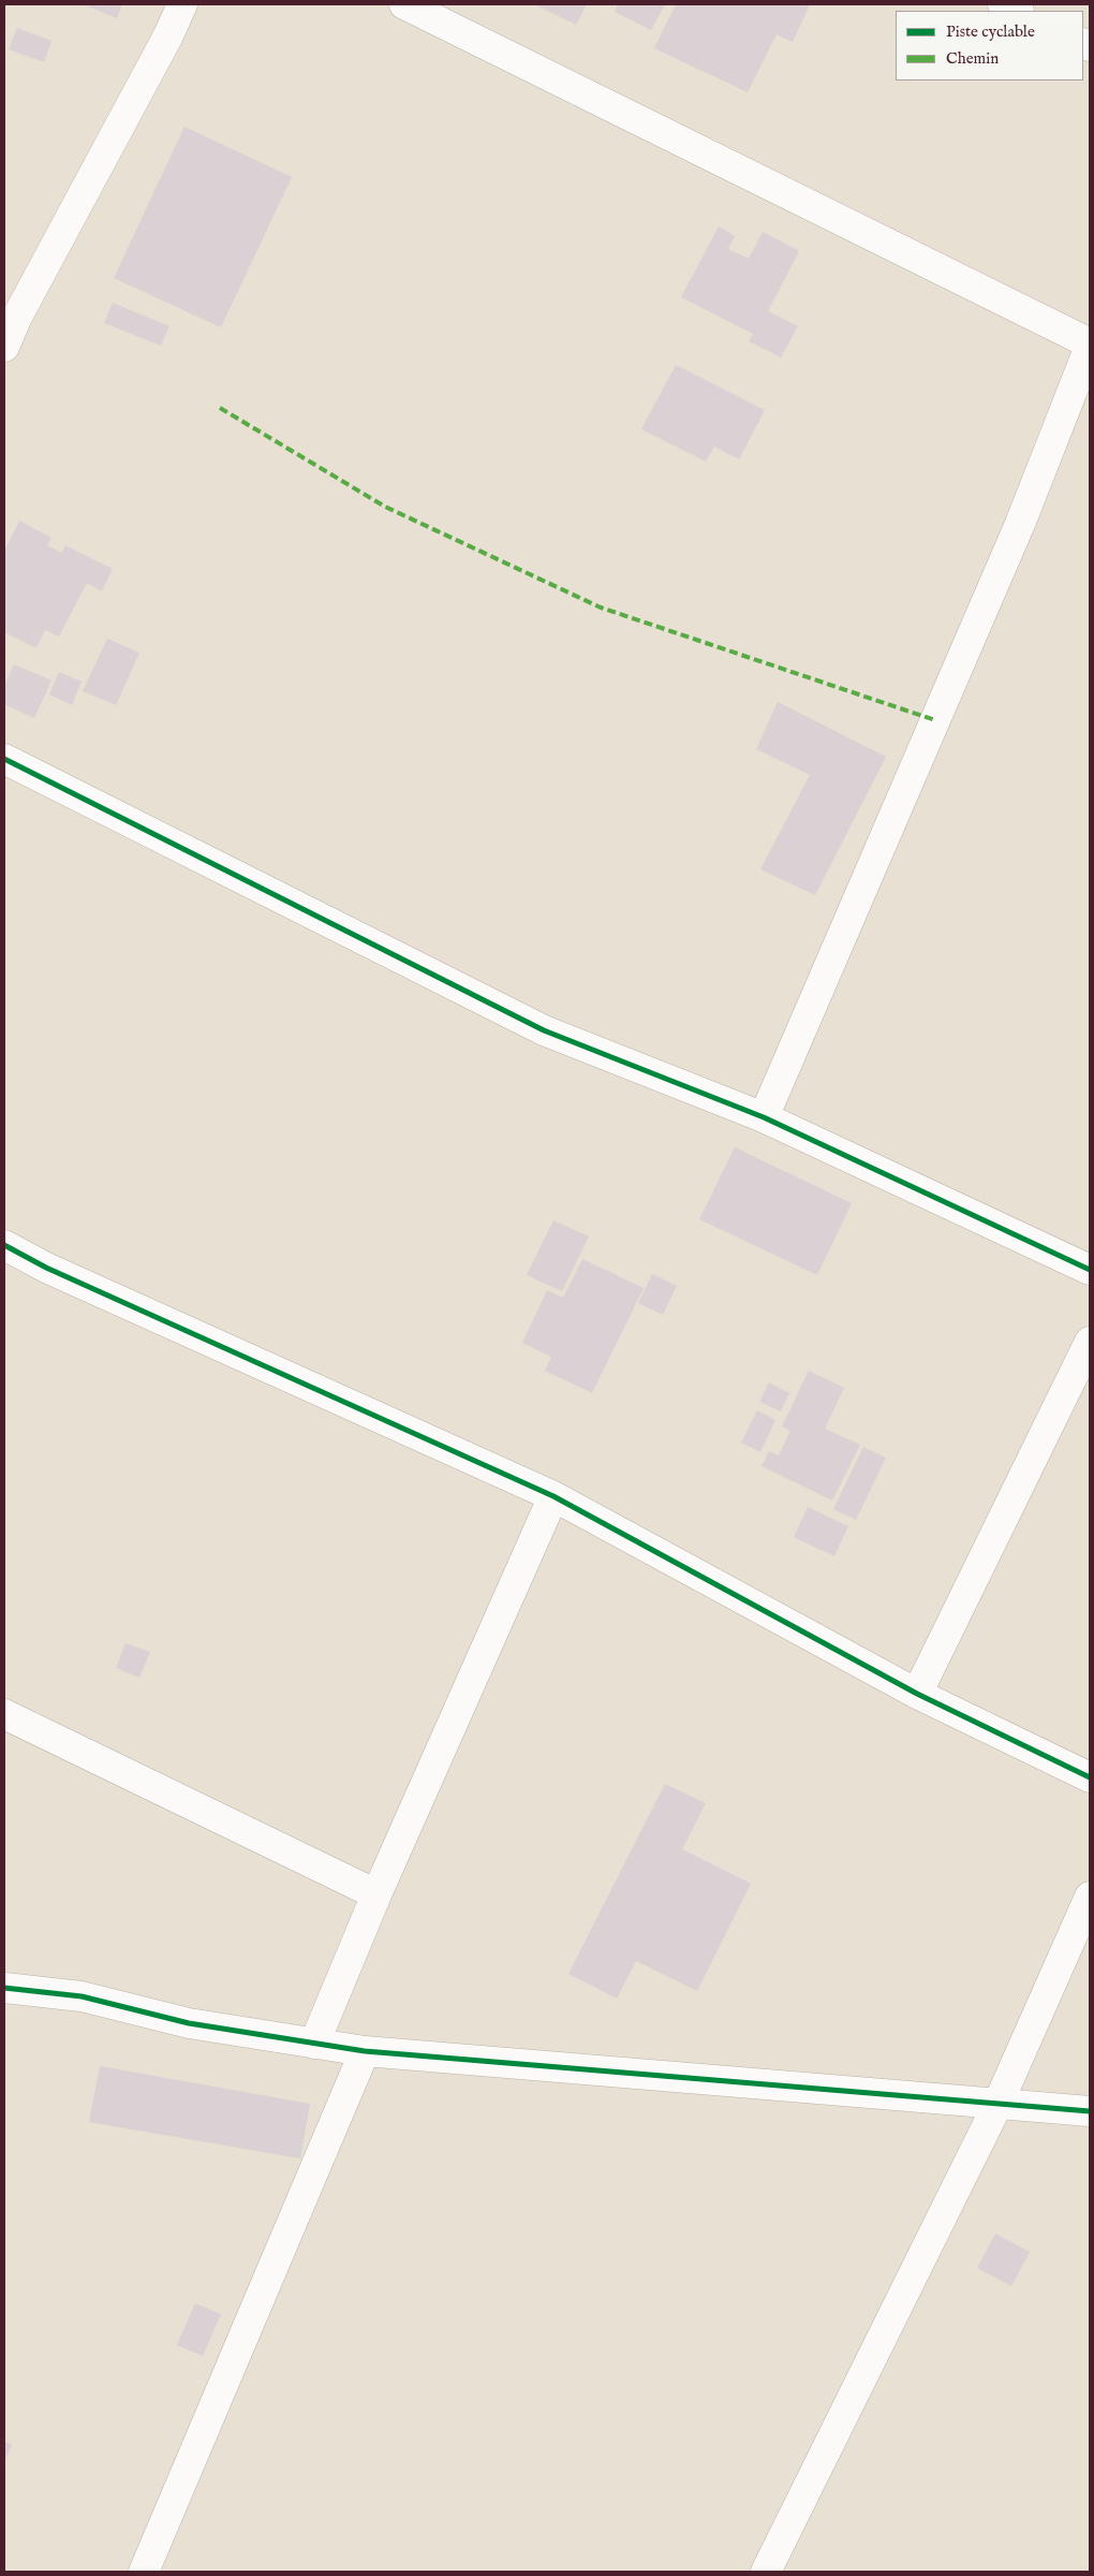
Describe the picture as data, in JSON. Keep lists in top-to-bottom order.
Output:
{
  "legend": ["Piste cyclable", "Chemin"]
}
